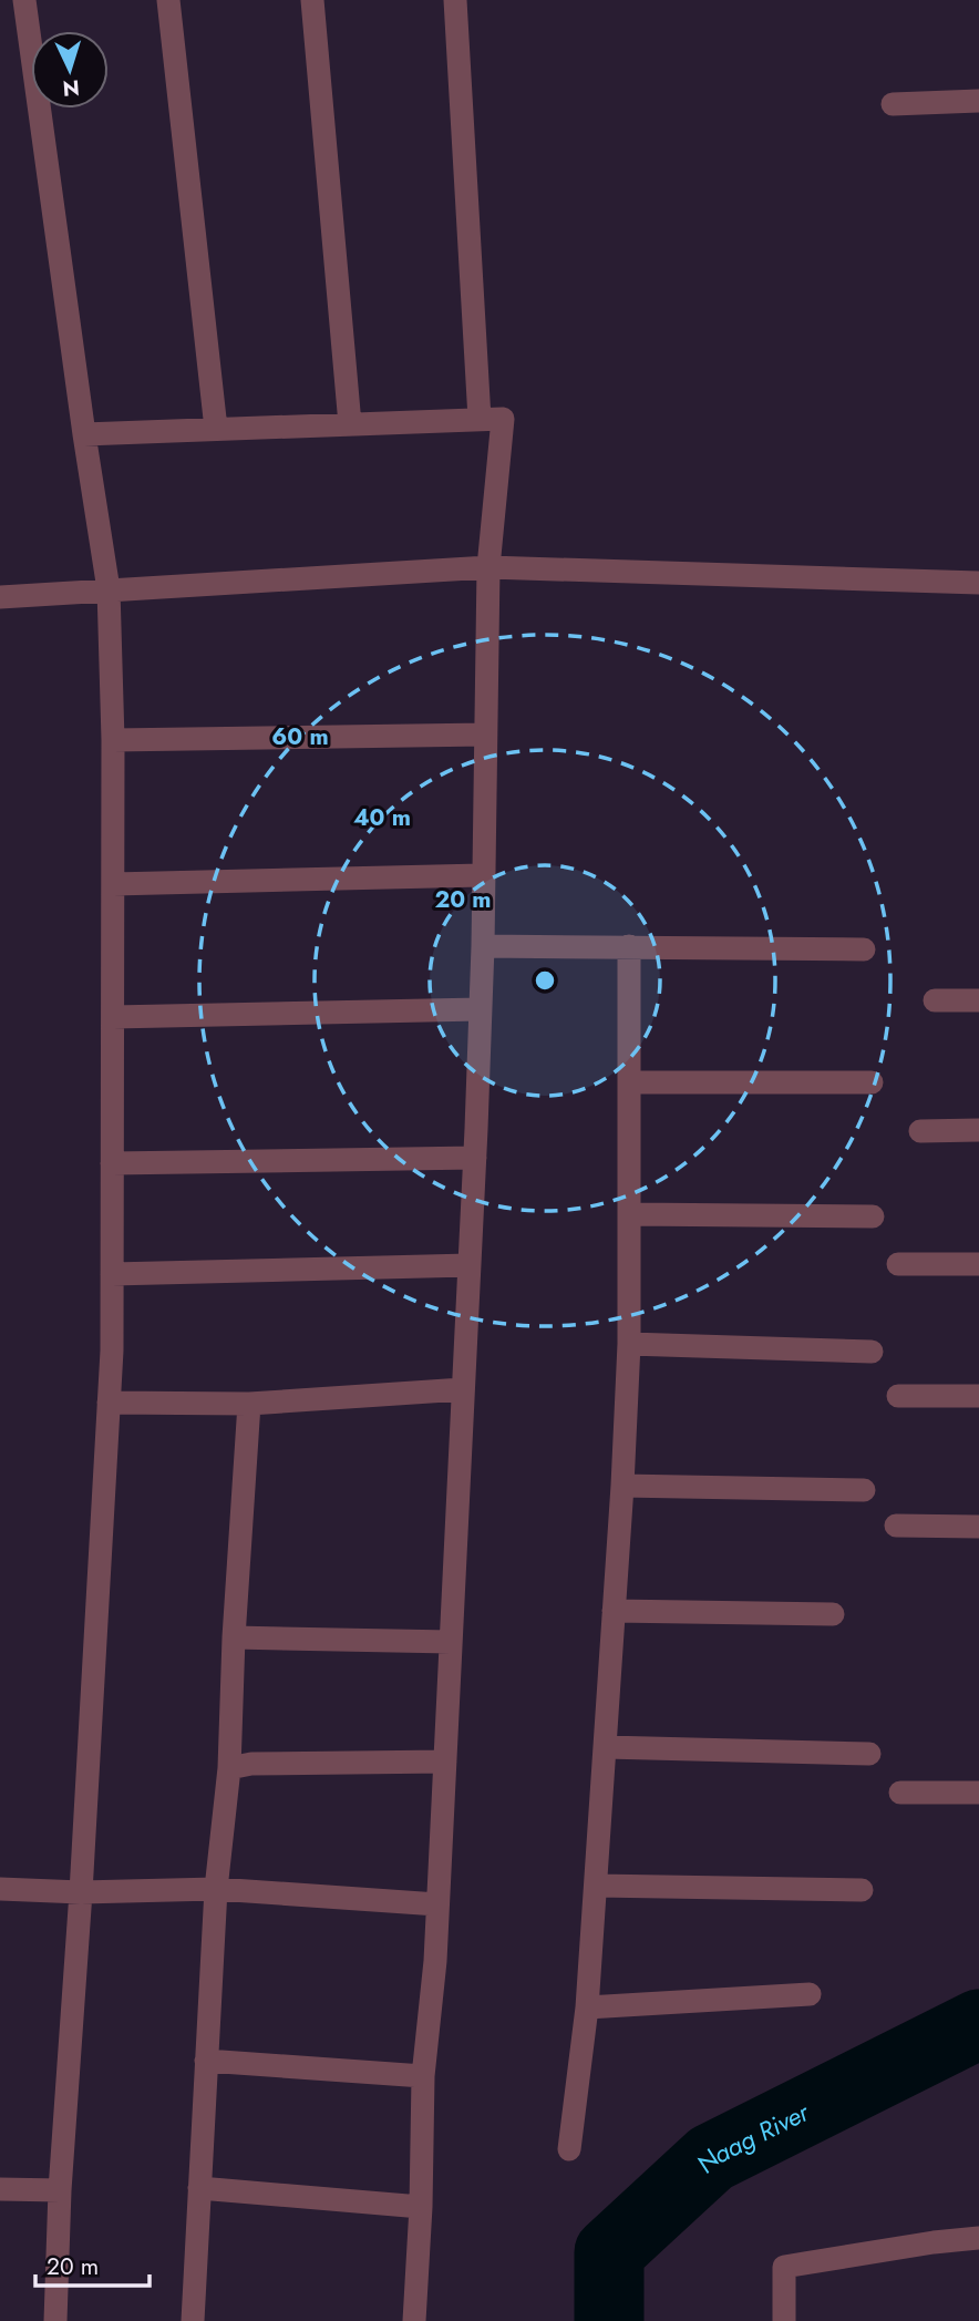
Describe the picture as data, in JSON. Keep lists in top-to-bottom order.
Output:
{
  "water": ["Naag River"],
  "scale_bar": "20 m",
  "north": "bottom",
  "rings": ["60 m", "40 m", "20 m"]
}
